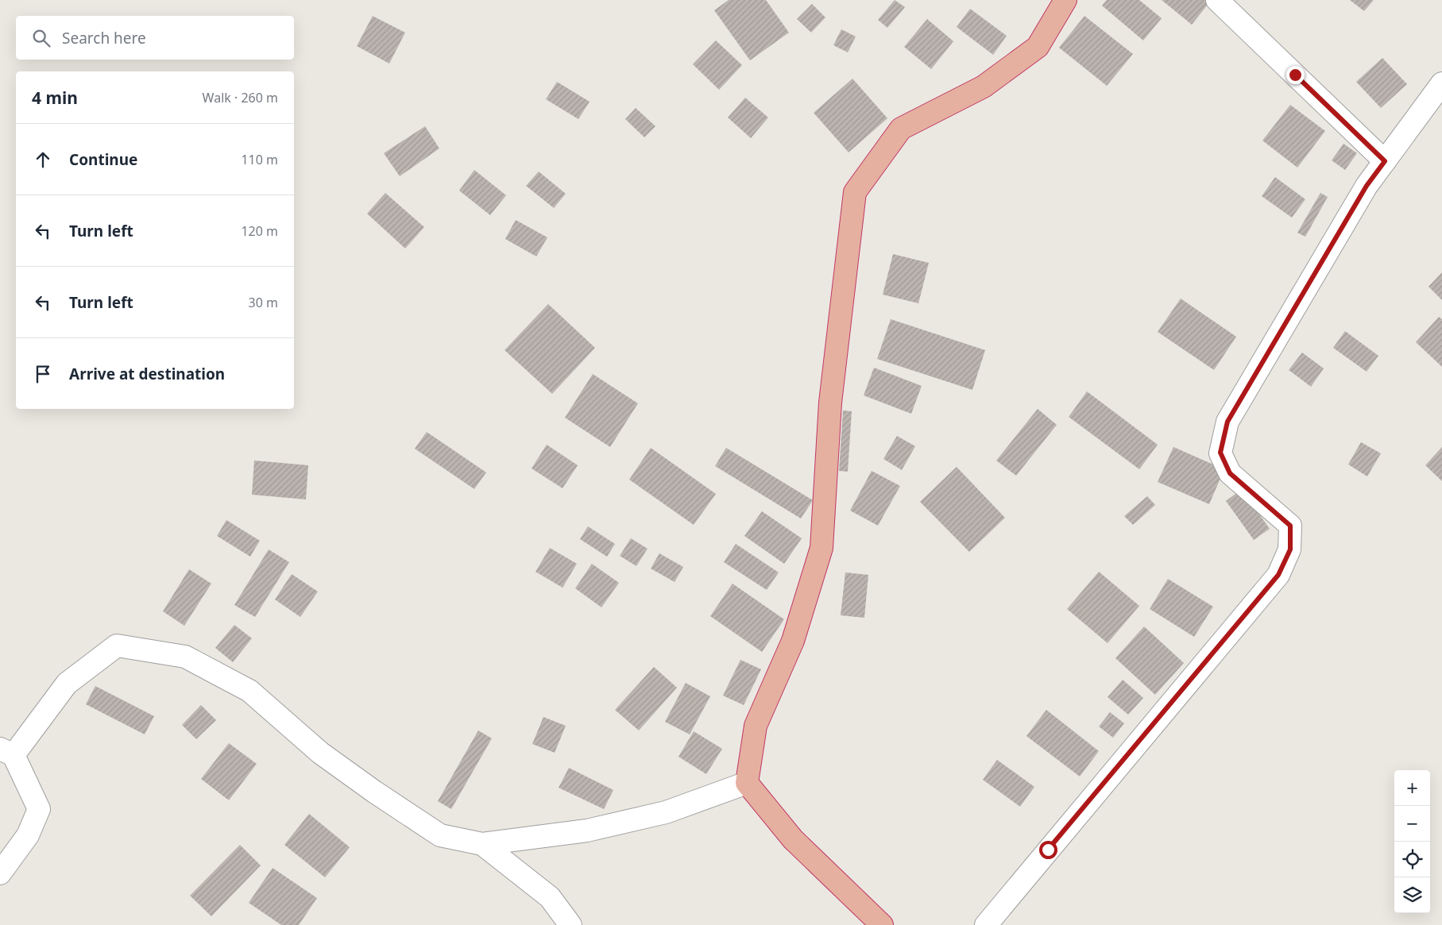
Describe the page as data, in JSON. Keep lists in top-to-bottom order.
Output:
{
  "page": {
    "search": "Search here",
    "heading": ["4 min", "Walk · 260 m"],
    "list": [
      ["Continue", "110 m"],
      ["Turn left", "120 m"],
      ["Turn left", "30 m"],
      "Arrive at destination"
    ],
    "map_buttons": ["+", "−"]
  }
}
